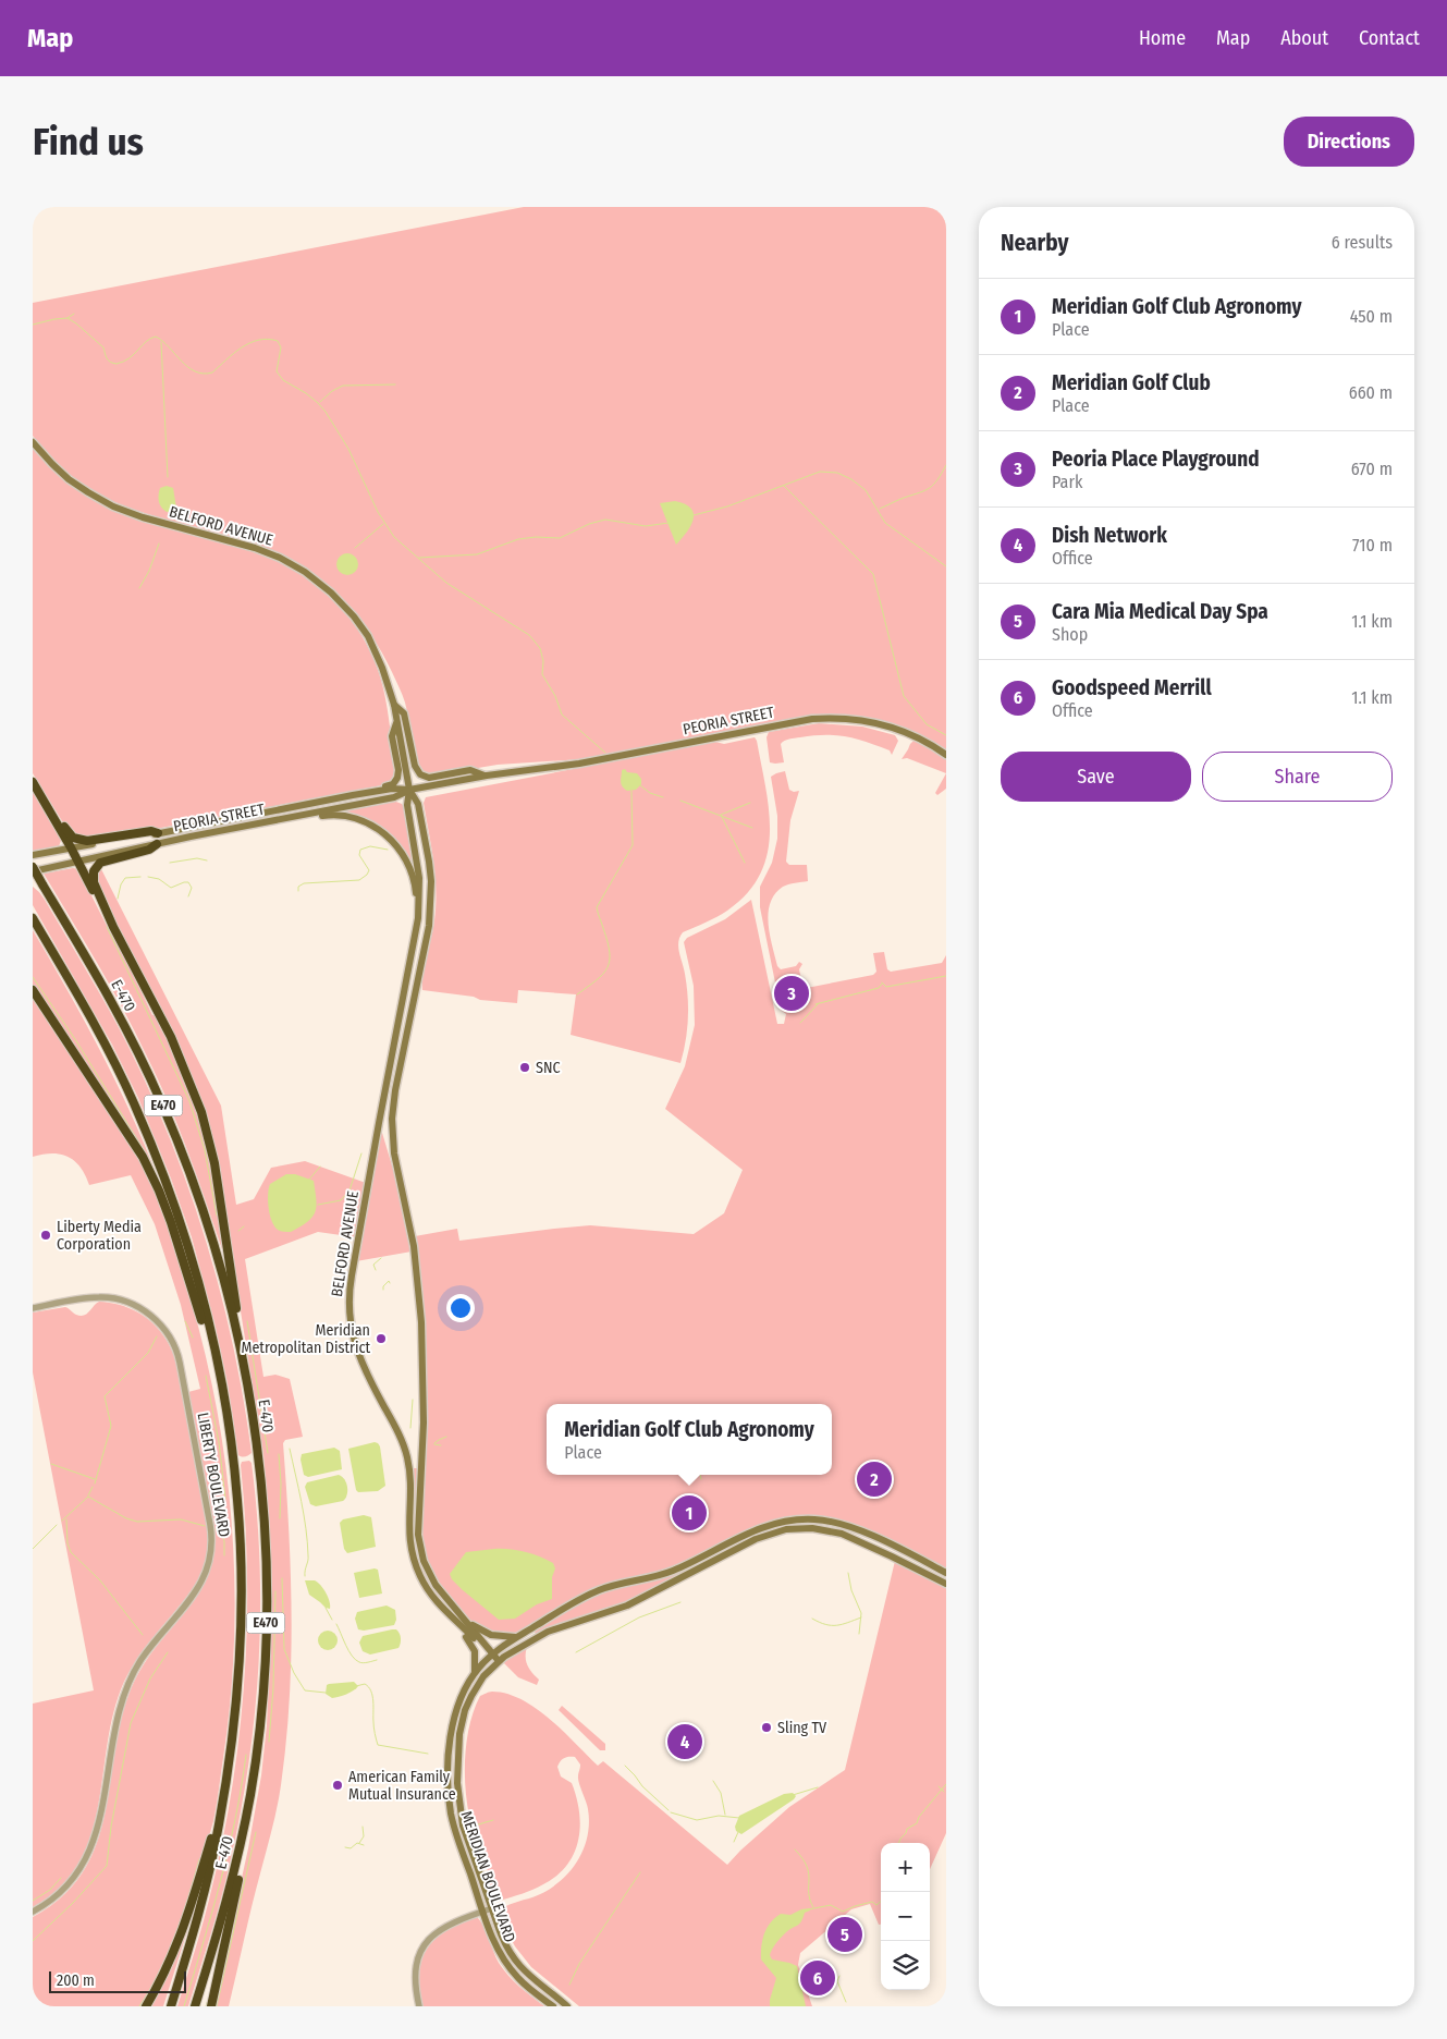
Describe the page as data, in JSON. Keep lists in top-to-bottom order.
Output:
{
  "streets": {
    "highway": ["E-470", "E470"],
    "main road": ["BELFORD AVENUE", "PEORIA STREET", "MERIDIAN BOULEVARD"],
    "street": ["LIBERTY BOULEVARD"]
  },
  "crossings": [
    ["BELFORD AVENUE", "PEORIA STREET"],
    ["BELFORD AVENUE", "MERIDIAN BOULEVARD"],
    ["PEORIA STREET", "E-470"]
  ],
  "places": [
    "SNC",
    "Liberty Media Corporation",
    "Meridian Metropolitan District",
    "Sling TV",
    "American Family Mutual Insurance"
  ],
  "scale_bar": "200 m",
  "page": {
    "header": "Map",
    "nav": [
      "Home",
      "Map",
      "About",
      "Contact"
    ],
    "buttons": [
      "Directions",
      ["Save", "Share"]
    ],
    "title": "Find us",
    "heading": ["Nearby", "6 results"],
    "list": [
      {
        "mark": "1",
        "name": "Meridian Golf Club Agronomy",
        "note": "Place",
        "value": "450 m"
      },
      {
        "mark": "2",
        "name": "Meridian Golf Club",
        "note": "Place",
        "value": "660 m"
      },
      {
        "mark": "3",
        "name": "Peoria Place Playground",
        "note": "Park",
        "value": "670 m"
      },
      {
        "mark": "4",
        "name": "Dish Network",
        "note": "Office",
        "value": "710 m"
      },
      {
        "mark": "5",
        "name": "Cara Mia Medical Day Spa",
        "note": "Shop",
        "value": "1.1 km"
      },
      {
        "mark": "6",
        "name": "Goodspeed Merrill",
        "note": "Office",
        "value": "1.1 km"
      }
    ],
    "pins": [
      "3",
      "2",
      "1",
      "4",
      "5",
      "6"
    ],
    "popup": ["Meridian Golf Club Agronomy", "Place"],
    "map_buttons": ["+", "−"],
    "scale": "200 m"
  }
}
